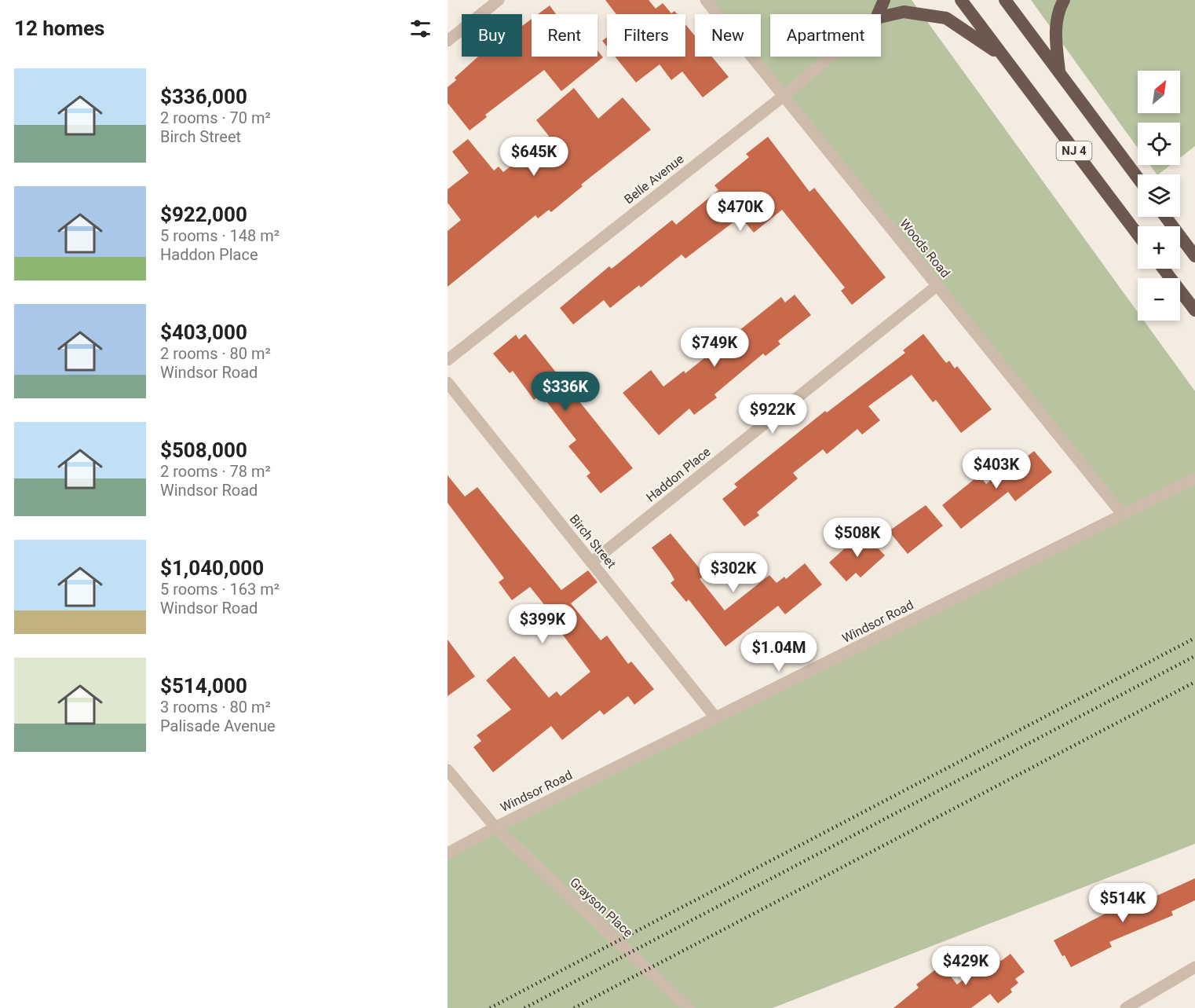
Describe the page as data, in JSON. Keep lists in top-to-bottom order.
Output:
{
  "streets": {
    "highway": ["NJ 4"],
    "street": [
      "Belle Avenue",
      "Woods Road",
      "Haddon Place",
      "Birch Street",
      "Windsor Road",
      "Grayson Place"
    ]
  },
  "crossings": [
    ["Belle Avenue", "Woods Road"],
    ["Woods Road", "Haddon Place"],
    ["Woods Road", "Windsor Road"],
    ["Haddon Place", "Birch Street"],
    ["Birch Street", "Windsor Road"],
    ["Windsor Road", "Grayson Place"]
  ],
  "north": "top right",
  "page": {
    "heading": "12 homes",
    "chip": [
      "Buy",
      "Rent",
      "Filters",
      "New",
      "Apartment"
    ],
    "list": [
      {
        "name": "$336,000",
        "note": "2 rooms · 70 m² · Birch Street"
      },
      {
        "name": "$922,000",
        "note": "5 rooms · 148 m² · Haddon Place"
      },
      {
        "name": "$403,000",
        "note": "2 rooms · 80 m² · Windsor Road"
      },
      {
        "name": "$508,000",
        "note": "2 rooms · 78 m² · Windsor Road"
      },
      {
        "name": "$1,040,000",
        "note": "5 rooms · 163 m² · Windsor Road"
      },
      {
        "name": "$514,000",
        "note": "3 rooms · 80 m² · Palisade Avenue"
      }
    ],
    "map_buttons": ["+", "−"],
    "price": [
      "$645K",
      "$470K",
      "$749K",
      "$336K",
      "$922K",
      "$403K",
      "$508K",
      "$302K",
      "$399K",
      "$1.04M",
      "$514K",
      "$429K"
    ]
  }
}
